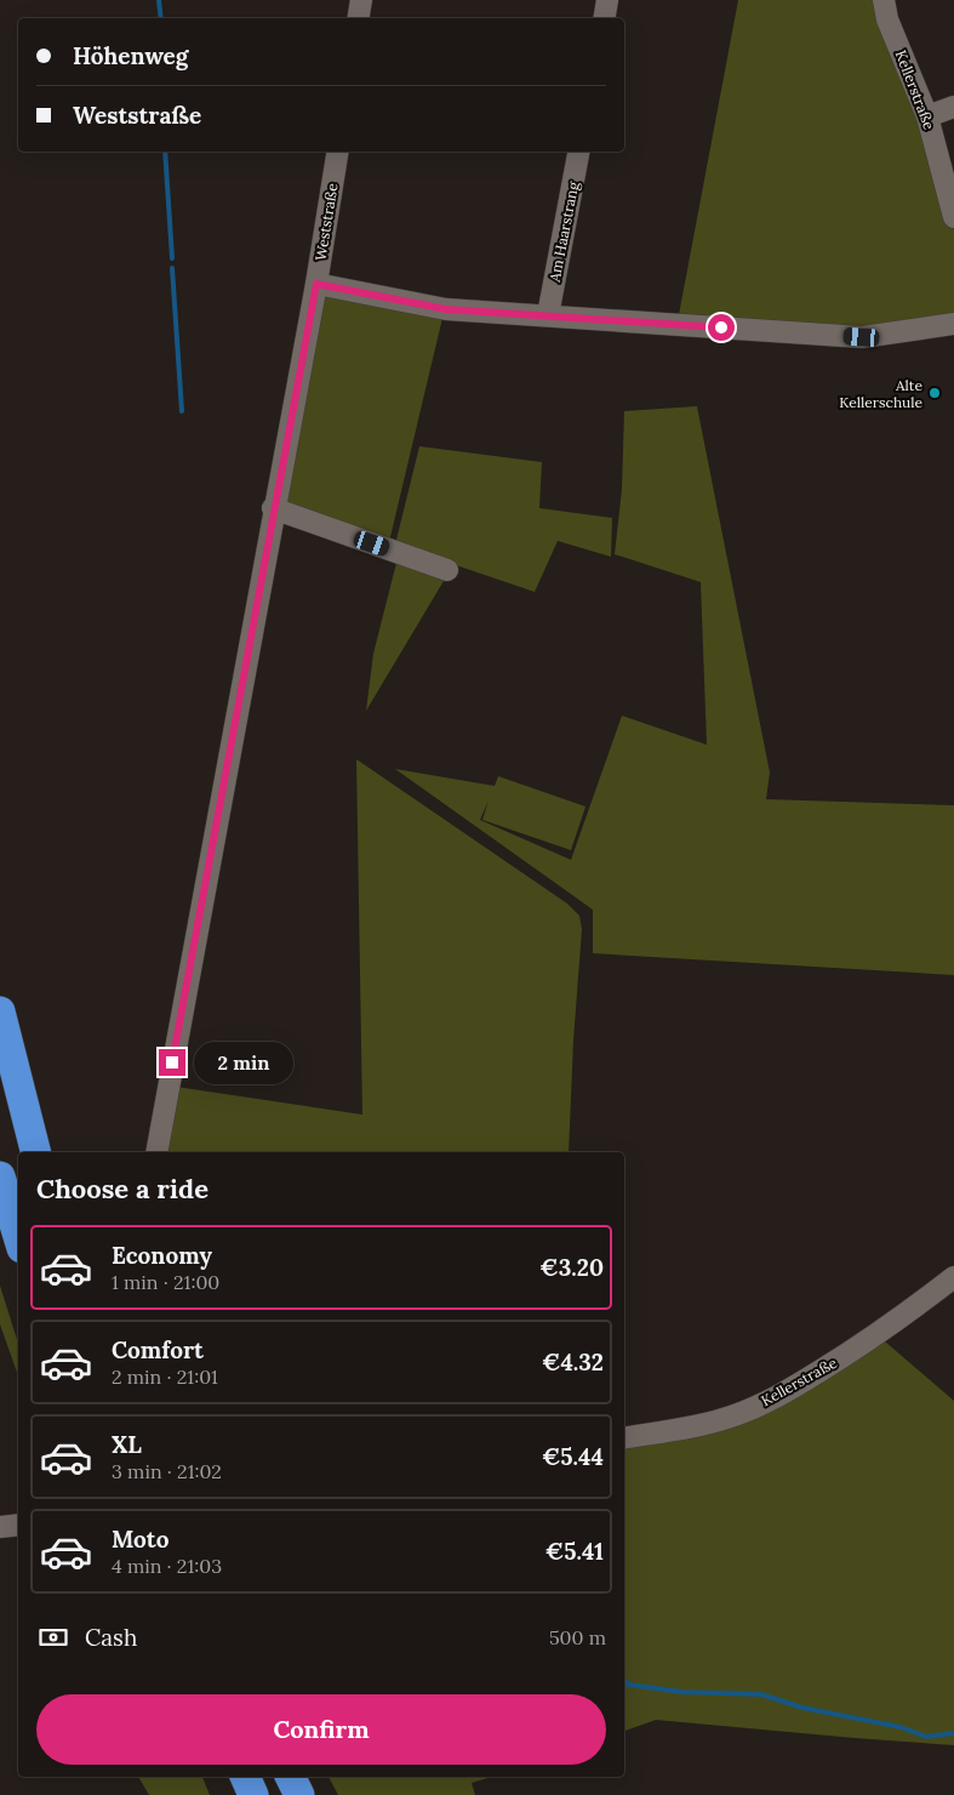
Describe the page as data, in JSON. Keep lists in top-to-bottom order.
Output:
{
  "streets": {
    "street": ["Kellerstraße", "Weststraße", "Am Haarstrang"]
  },
  "places": ["Alte Kellerschule"],
  "page": {
    "banner": ["Höhenweg", "Weststraße"],
    "bubble": "2 min",
    "heading": "Choose a ride",
    "list": [
      {
        "name": "Economy",
        "note": "1 min · 21:00",
        "value": "€3.20"
      },
      {
        "name": "Comfort",
        "note": "2 min · 21:01",
        "value": "€4.32"
      },
      {
        "name": "XL",
        "note": "3 min · 21:02",
        "value": "€5.44"
      },
      {
        "name": "Moto",
        "note": "4 min · 21:03",
        "value": "€5.41"
      }
    ],
    "pay": ["Cash", "500 m"],
    "buttons": "Confirm"
  }
}
